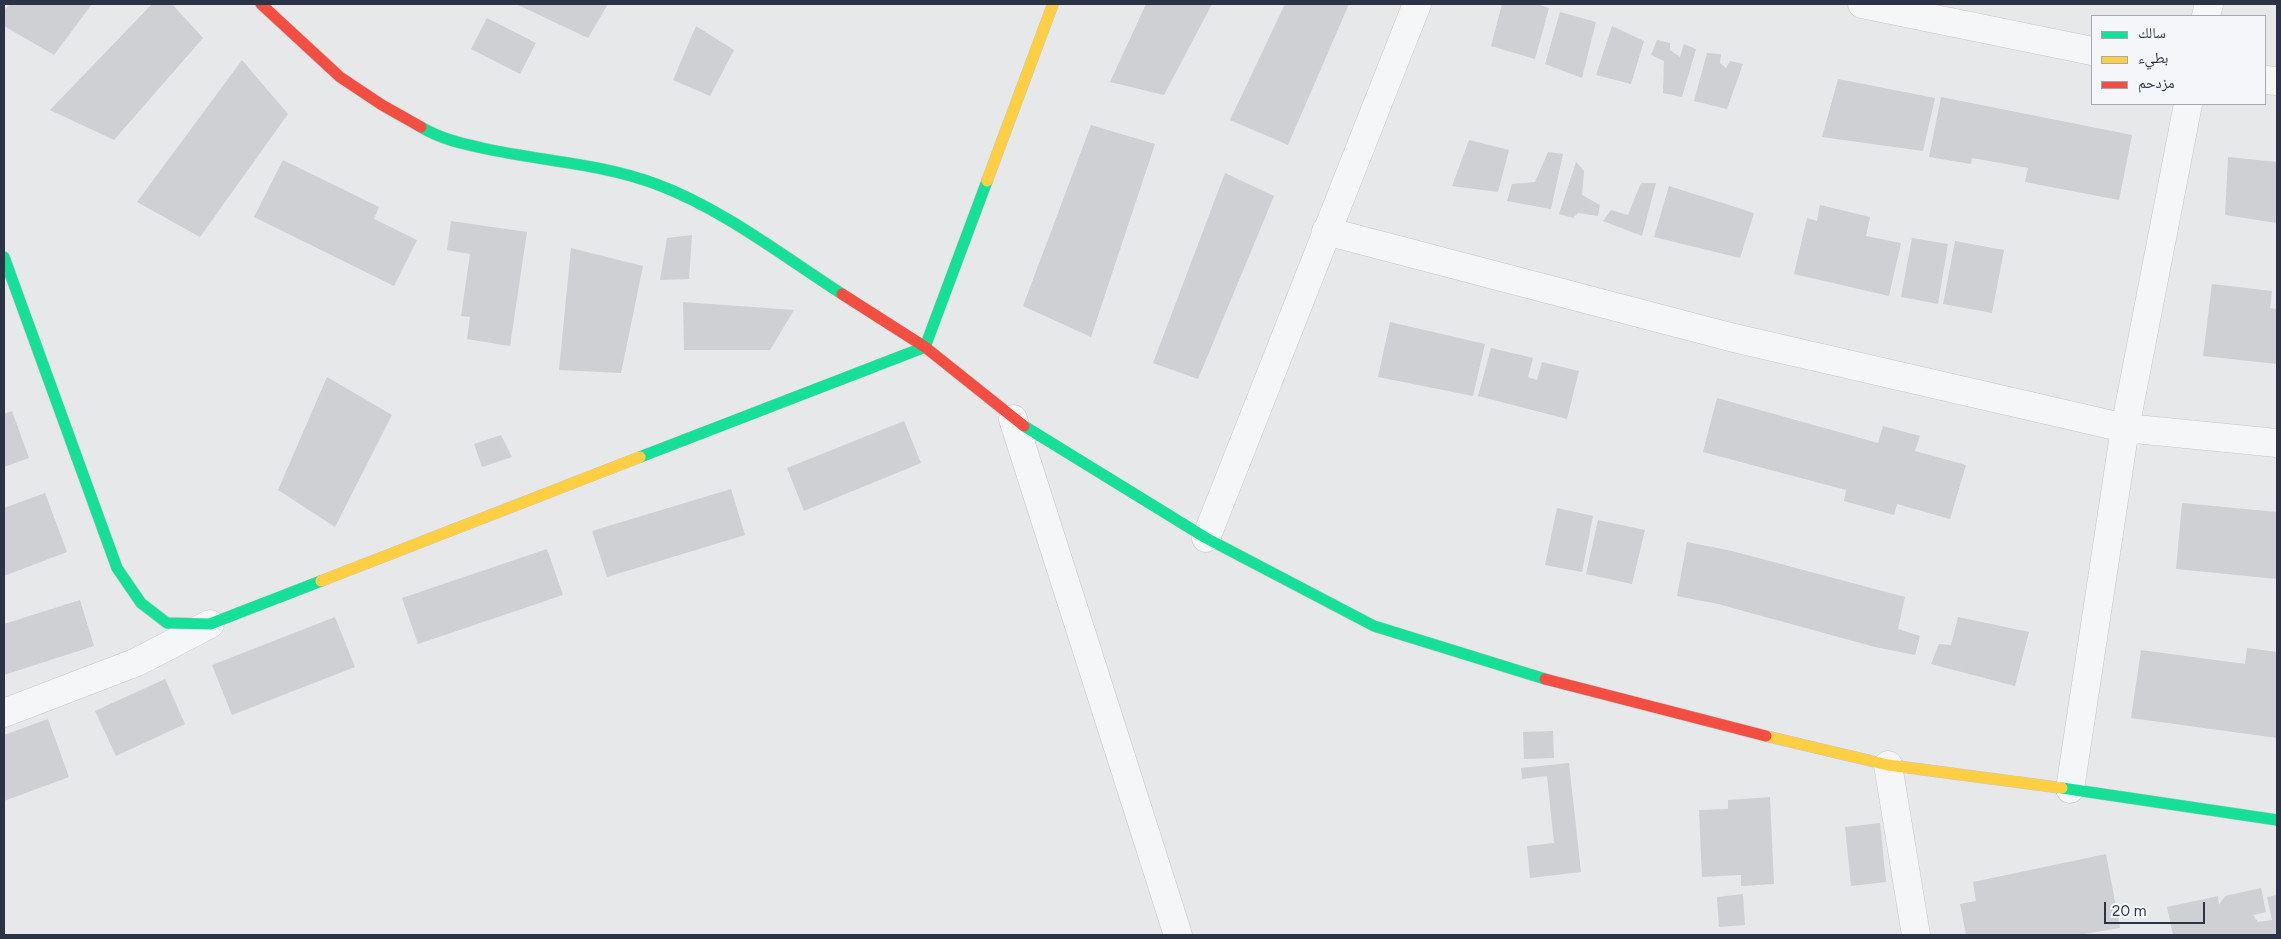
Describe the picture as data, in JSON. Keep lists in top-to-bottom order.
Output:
{
  "legend": ["سالك", "بطيء", "مزدحم"],
  "scale_bar": "20 m"
}
